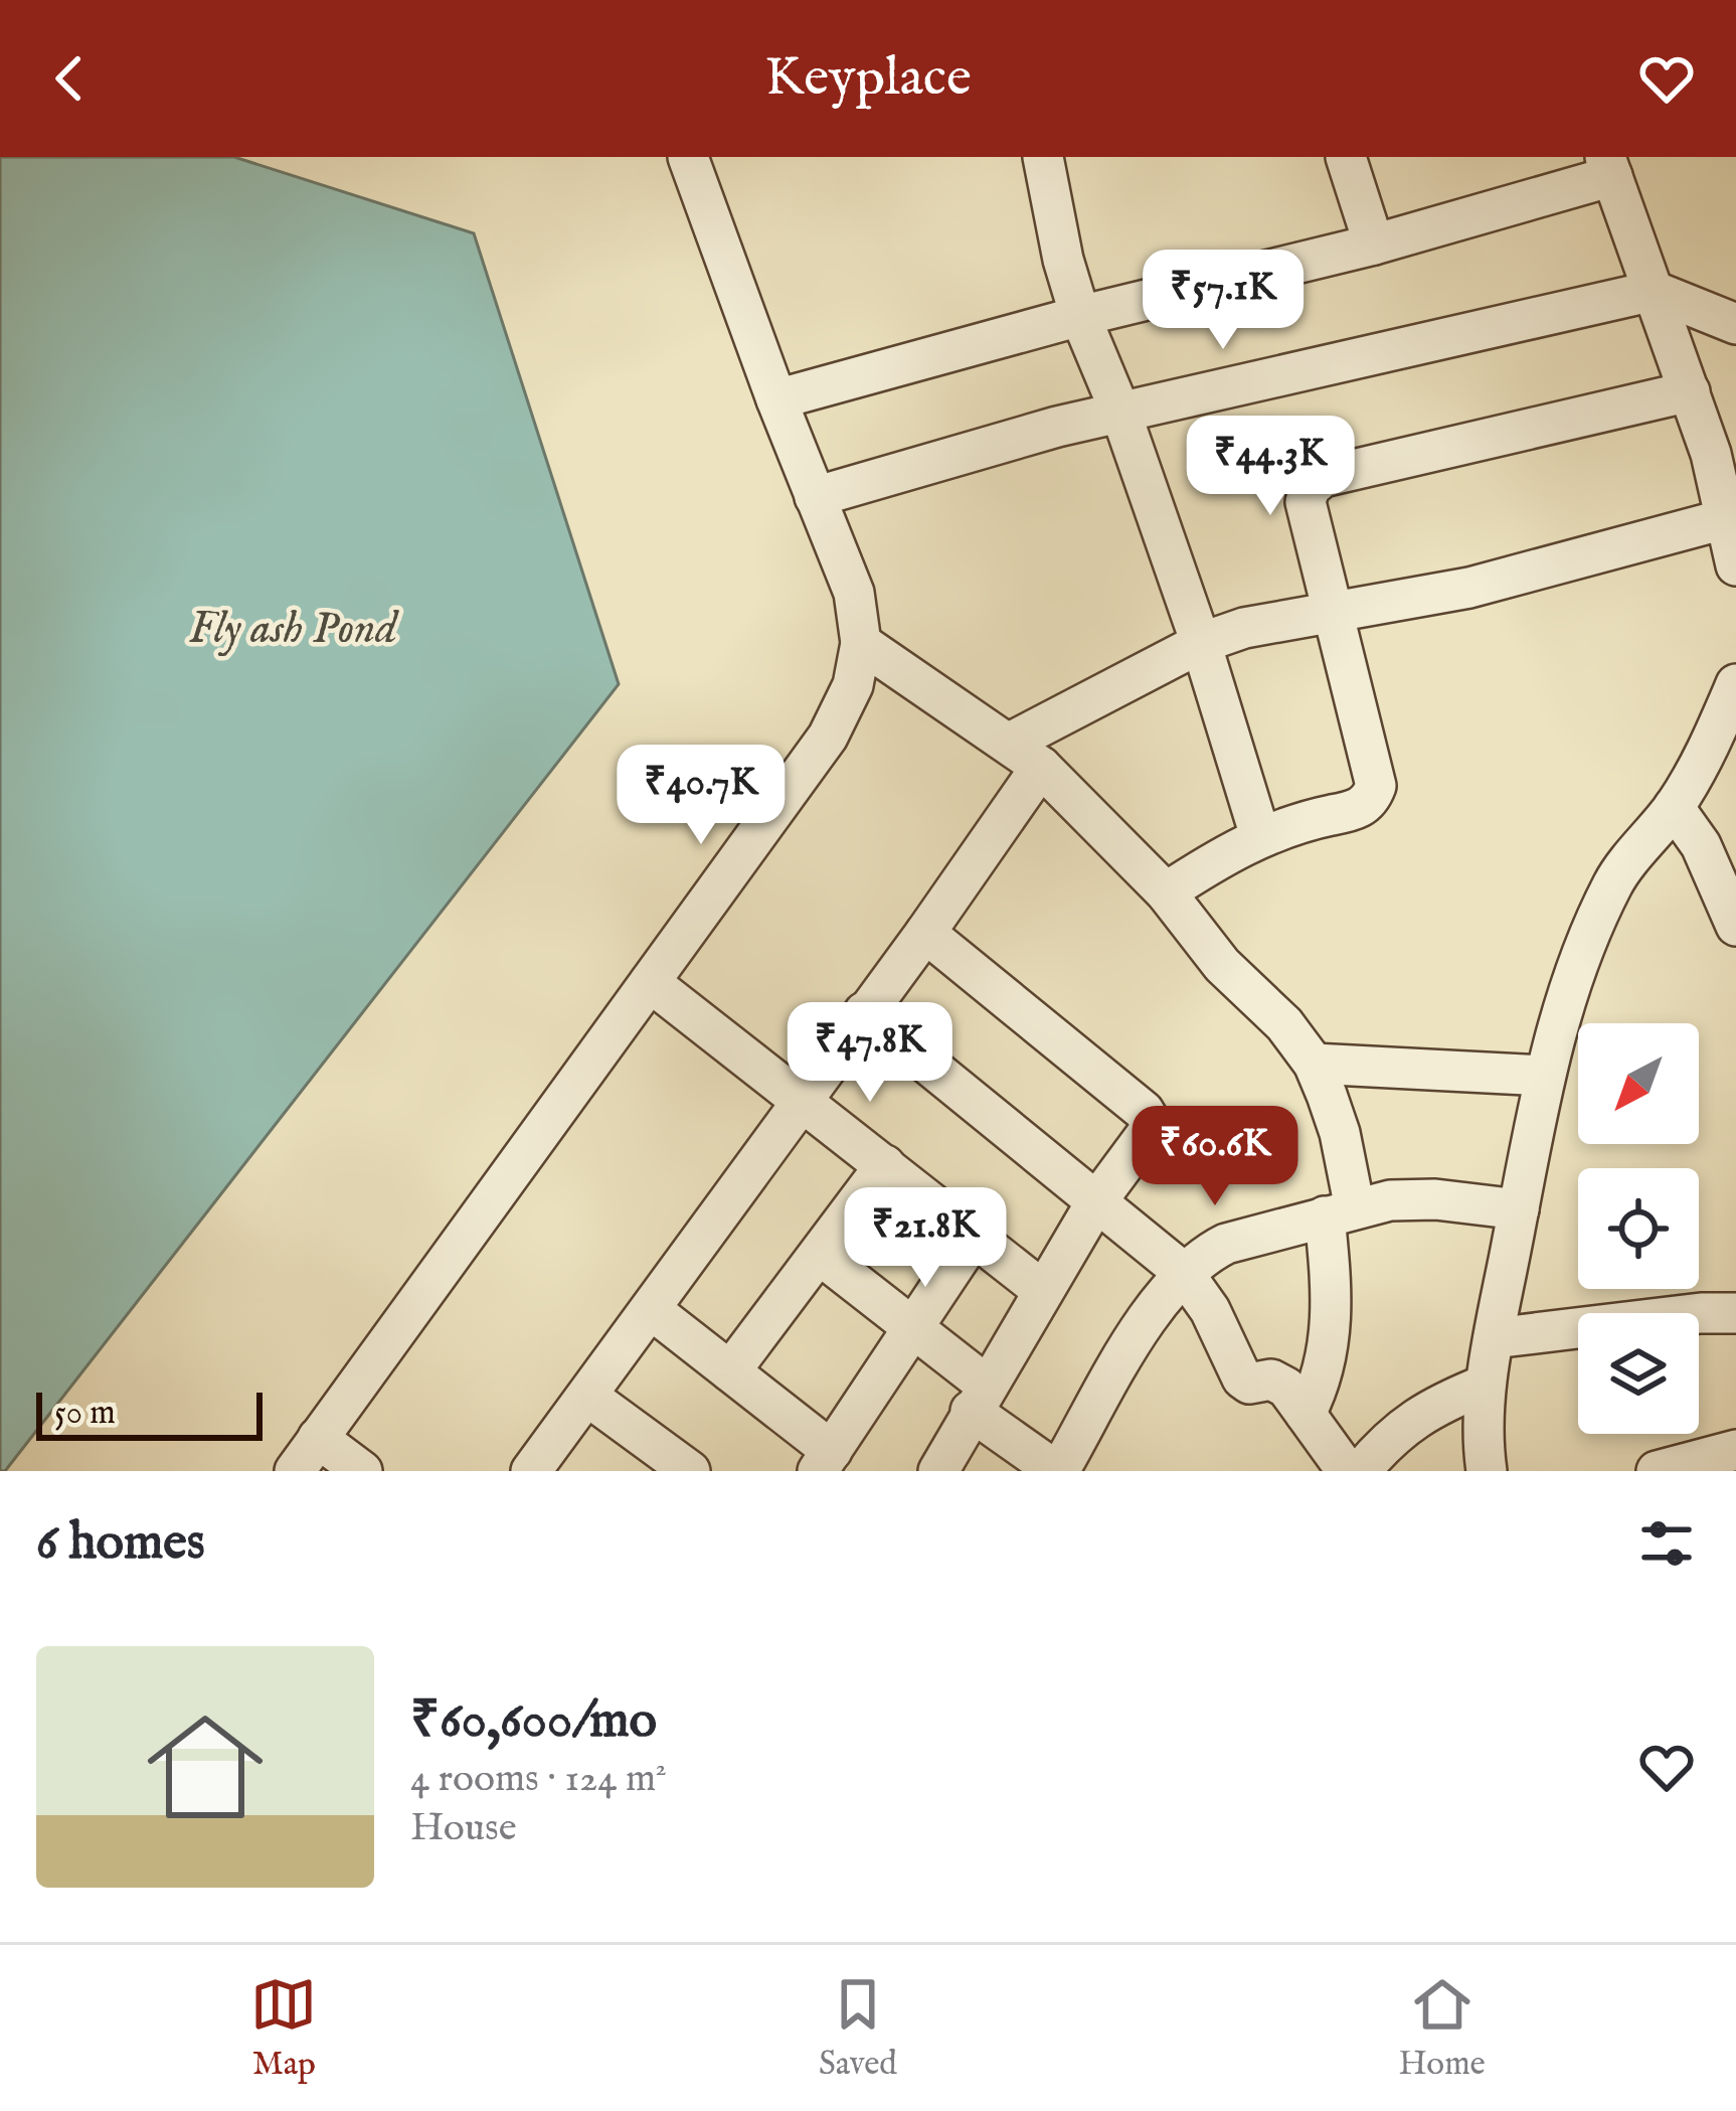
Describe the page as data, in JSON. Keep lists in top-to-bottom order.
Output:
{
  "water": ["Fly ash Pond"],
  "scale_bar": "50 m",
  "north": "bottom left",
  "page": {
    "header": "Keyplace",
    "price": [
      "₹57.1K",
      "₹44.3K",
      "₹40.7K",
      "₹47.8K",
      "₹60.6K",
      "₹21.8K"
    ],
    "scale": "50 m",
    "heading": "6 homes",
    "list": [
      {
        "name": "₹60,600/mo",
        "note": "4 rooms · 124 m² · House"
      }
    ],
    "tabs": ["Map", "Saved", "Home"]
  }
}
